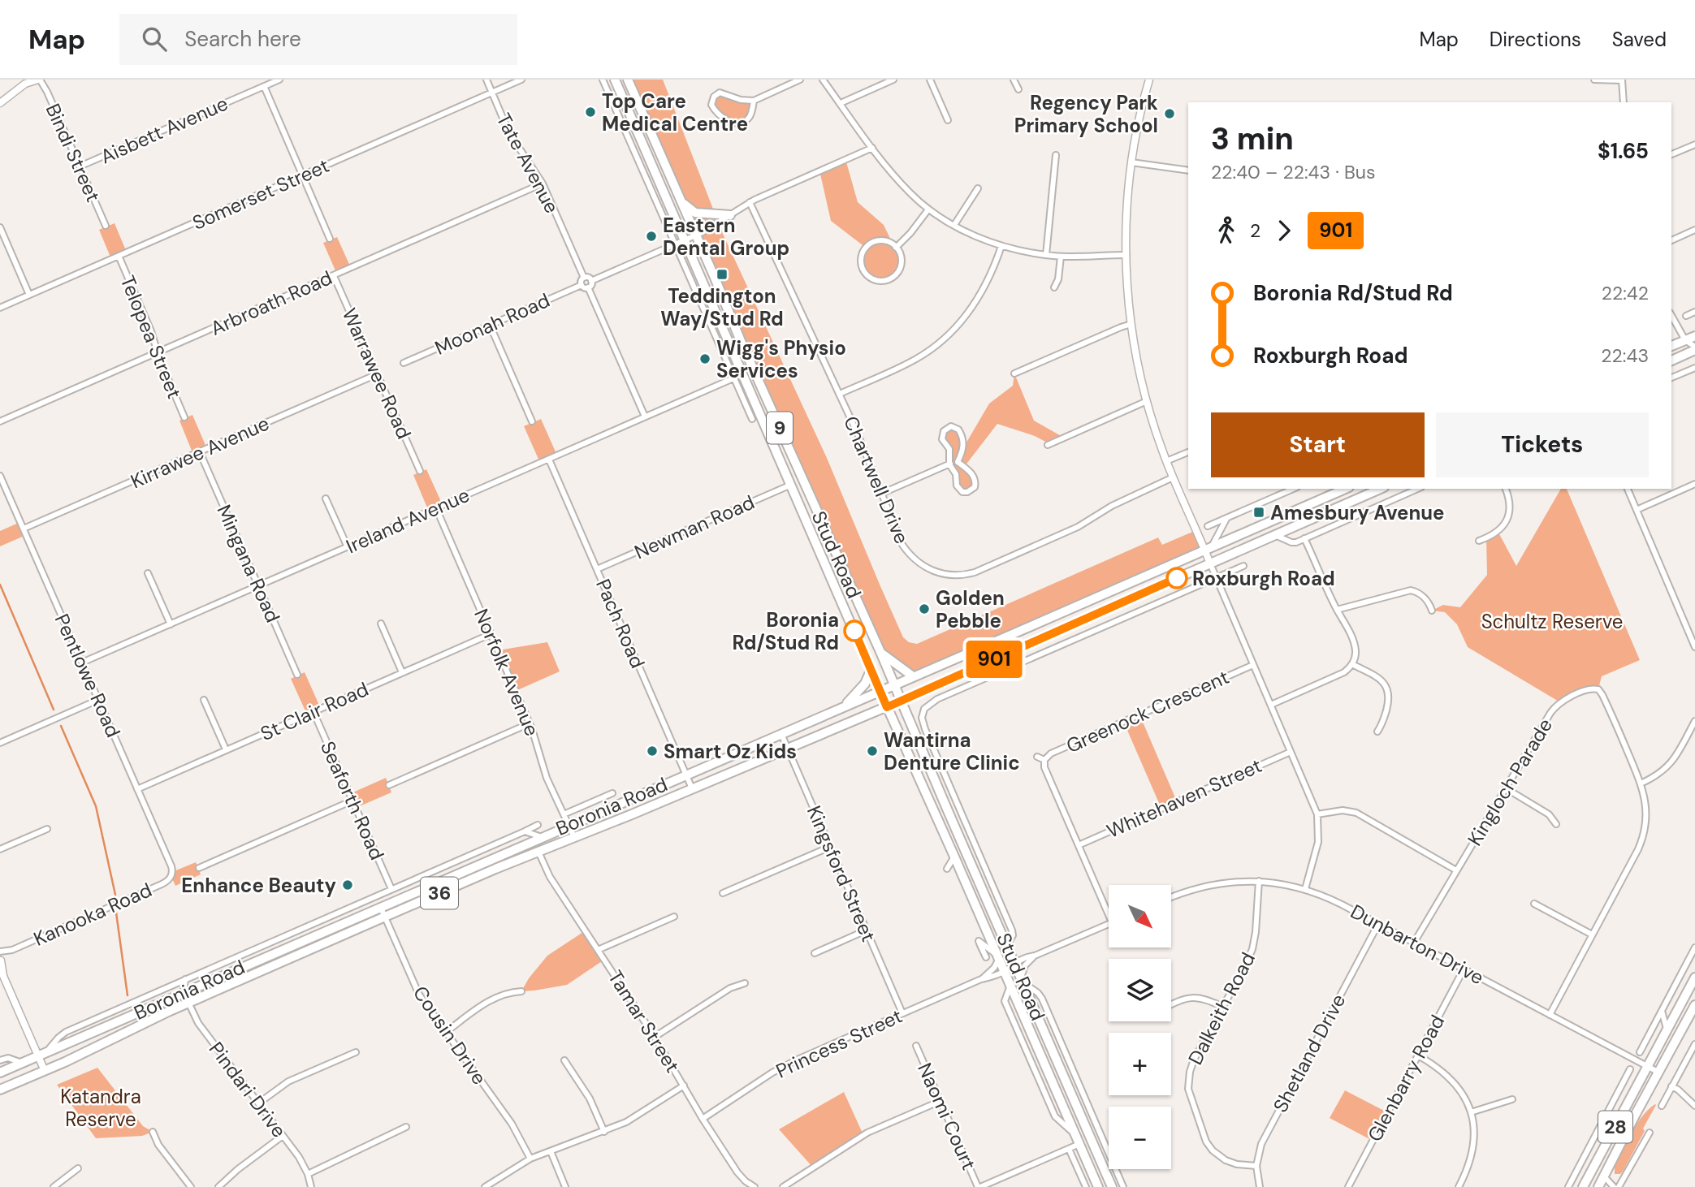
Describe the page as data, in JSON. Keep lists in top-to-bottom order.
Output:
{
  "streets": {
    "main road": [
      "9",
      "Stud Road",
      "Boronia Road",
      "36",
      "28"
    ],
    "street": [
      "Aisbett Avenue",
      "Bindi Street",
      "Tate Avenue",
      "Somerset Street",
      "Arbroath Road",
      "Moonah Road",
      "Telopea Street",
      "Warrawee Road",
      "Kirrawee Avenue",
      "Chartwell Drive",
      "Ireland Avenue",
      "Newman Road",
      "Mingana Road",
      "Pach Road",
      "Norfolk Avenue",
      "Pentlowe Road",
      "St Clair Road",
      "Greenock Crescent",
      "Kingloch Parade",
      "Whitehaven Street",
      "Seaforth Road",
      "Kingsford Street",
      "Kanooka Road",
      "Dunbarton Drive",
      "Dalkeith Road",
      "Tamar Street",
      "Cousin Drive",
      "Princess Street",
      "Shetland Drive",
      "Glenbarry Road",
      "Pindari Drive",
      "Naomi Court"
    ]
  },
  "crossings": [
    ["Aisbett Avenue", "Bindi Street"],
    ["Tate Avenue", "Somerset Street"],
    ["Tate Avenue", "Arbroath Road"],
    ["Tate Avenue", "Moonah Road"],
    ["Somerset Street", "Telopea Street"],
    ["Arbroath Road", "Telopea Street"],
    ["Arbroath Road", "Warrawee Road"],
    ["Warrawee Road", "Kirrawee Avenue"],
    ["Kirrawee Avenue", "Mingana Road"],
    ["Kirrawee Avenue", "Pentlowe Road"],
    ["Ireland Avenue", "Mingana Road"],
    ["Ireland Avenue", "Pach Road"],
    ["Ireland Avenue", "Norfolk Avenue"],
    ["Ireland Avenue", "Pentlowe Road"],
    ["Newman Road", "Stud Road"],
    ["Newman Road", "Pach Road"],
    ["Stud Road", "Boronia Road"],
    ["Stud Road", "Princess Street"],
    ["Pach Road", "Boronia Road"],
    ["Norfolk Avenue", "St Clair Road"],
    ["Norfolk Avenue", "Boronia Road"],
    ["Pentlowe Road", "St Clair Road"],
    ["Pentlowe Road", "Kanooka Road"],
    ["St Clair Road", "Seaforth Road"],
    ["Greenock Crescent", "Whitehaven Street"],
    ["Kingloch Parade", "Dunbarton Drive"],
    ["Boronia Road", "Kingsford Street"],
    ["Boronia Road", "Tamar Street"],
    ["Boronia Road", "Cousin Drive"],
    ["Boronia Road", "Pindari Drive"],
    ["Kingsford Street", "Princess Street"],
    ["Dunbarton Drive", "Dalkeith Road"],
    ["Dunbarton Drive", "Shetland Drive"],
    ["Dunbarton Drive", "Glenbarry Road"],
    ["Dunbarton Drive", "28"],
    ["Dalkeith Road", "Shetland Drive"],
    ["Tamar Street", "Princess Street"]
  ],
  "parks": ["Schultz Reserve", "Katandra Reserve"],
  "places": {
    "other": [
      "Top Care Medical Centre",
      "Regency Park Primary School",
      "Eastern Dental Group",
      "Wigg's Physio Services",
      "Roxburgh Road",
      "Golden Pebble",
      "Boronia Rd/Stud Rd",
      "Smart Oz Kids",
      "Wantirna Denture Clinic",
      "Enhance Beauty"
    ],
    "transit": ["Teddington Way/Stud Rd", "Amesbury Avenue"]
  },
  "lines": ["bus line 901"],
  "north": "bottom right",
  "page": {
    "header": "Map",
    "search": "Search here",
    "nav": ["Map", "Directions", "Saved"],
    "on_map": "901",
    "heading": ["3 min", "22:40 – 22:43 · Bus", "$1.65"],
    "legs": ["2", "901"],
    "list": [
      {
        "name": "Boronia Rd/Stud Rd",
        "value": "22:42"
      },
      {
        "name": "Roxburgh Road",
        "value": "22:43"
      }
    ],
    "buttons": ["Start", "Tickets"],
    "map_buttons": ["+", "−"]
  }
}
